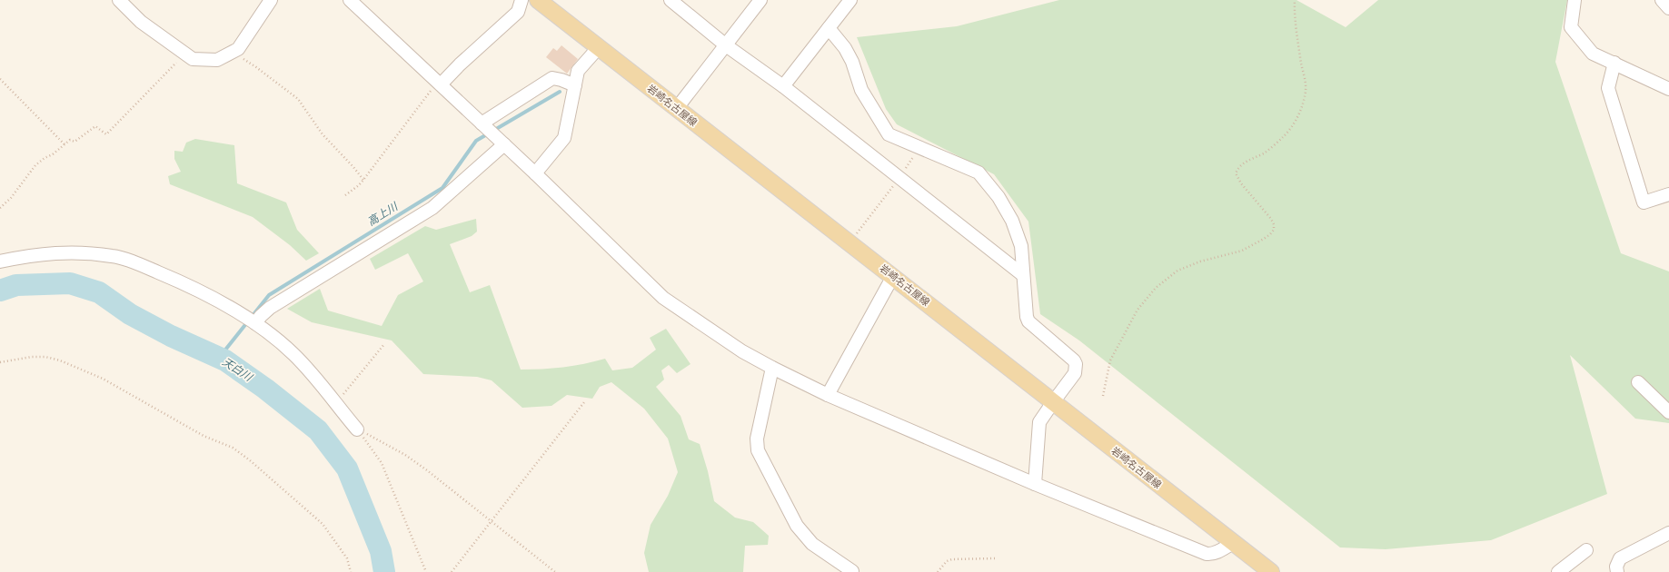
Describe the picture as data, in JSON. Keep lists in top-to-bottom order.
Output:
{
  "streets": {
    "main road": ["岩崎名古屋線"]
  },
  "water": ["高上川", "天白川"]
}
